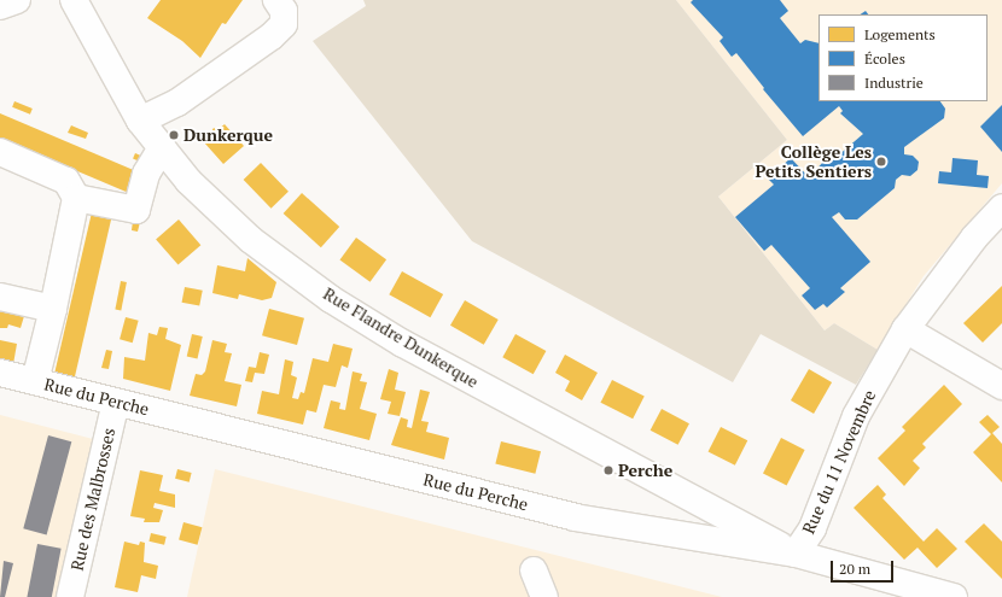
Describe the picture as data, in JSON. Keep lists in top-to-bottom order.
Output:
{
  "streets": {
    "street": [
      "Rue Flandre Dunkerque",
      "Rue du Perche",
      "Rue du 11 Novembre",
      "Rue des Malbrosses"
    ]
  },
  "crossings": [
    ["Rue Flandre Dunkerque", "Rue du Perche"],
    ["Rue Flandre Dunkerque", "Rue du 11 Novembre"],
    ["Rue du Perche", "Rue du 11 Novembre"],
    ["Rue du Perche", "Rue des Malbrosses"]
  ],
  "places": ["Dunkerque", "Collège Les Petits Sentiers", "Perche"],
  "legend": ["Logements", "Écoles", "Industrie"],
  "scale_bar": "20 m"
}
